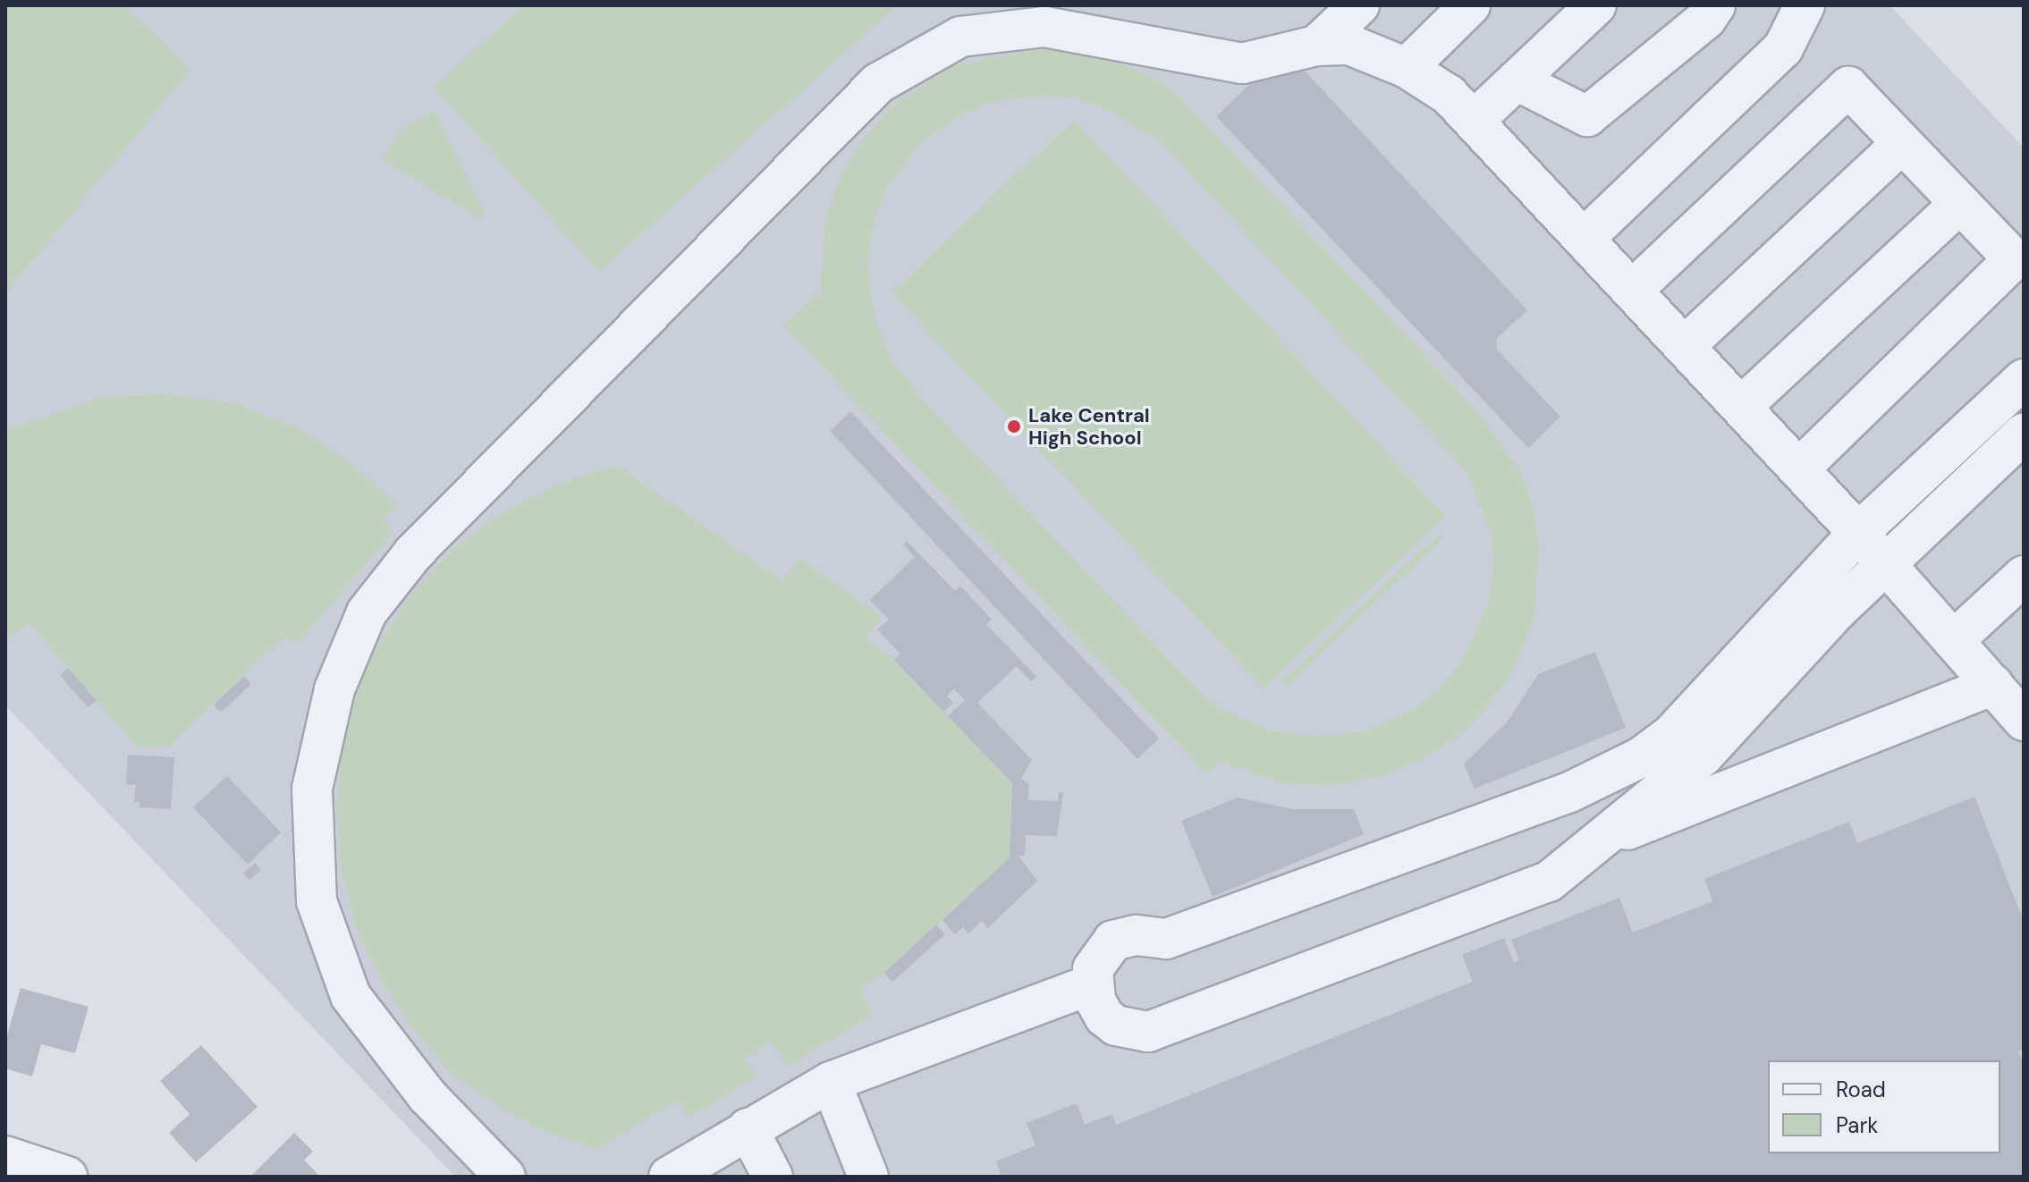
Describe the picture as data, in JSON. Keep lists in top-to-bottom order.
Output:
{
  "places": ["Lake Central High School"],
  "legend": ["Road", "Park"]
}
